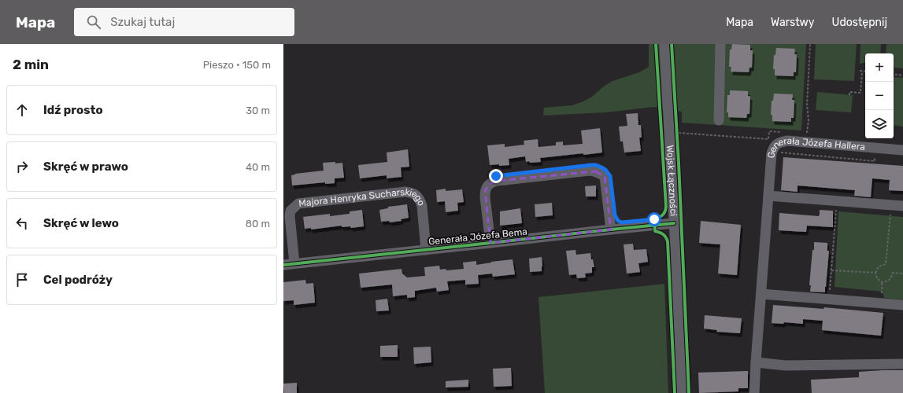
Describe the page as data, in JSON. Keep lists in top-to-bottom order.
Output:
{
  "streets": {
    "street": [
      "Generała Józefa Hallera",
      "Wojsk Łączności",
      "Majora Henryka Sucharskiego",
      "Generała Józefa Bema"
    ]
  },
  "crossings": [
    ["Wojsk Łączności", "Generała Józefa Bema"],
    ["Majora Henryka Sucharskiego", "Generała Józefa Bema"]
  ],
  "page": {
    "header": "Mapa",
    "search": "Szukaj tutaj",
    "nav": ["Mapa", "Warstwy", "Udostępnij"],
    "heading": ["2 min", "Pieszo · 150 m"],
    "map_buttons": ["+", "−"],
    "list": [
      ["Idź prosto", "30 m"],
      ["Skręć w prawo", "40 m"],
      ["Skręć w lewo", "80 m"],
      "Cel podróży"
    ]
  }
}
